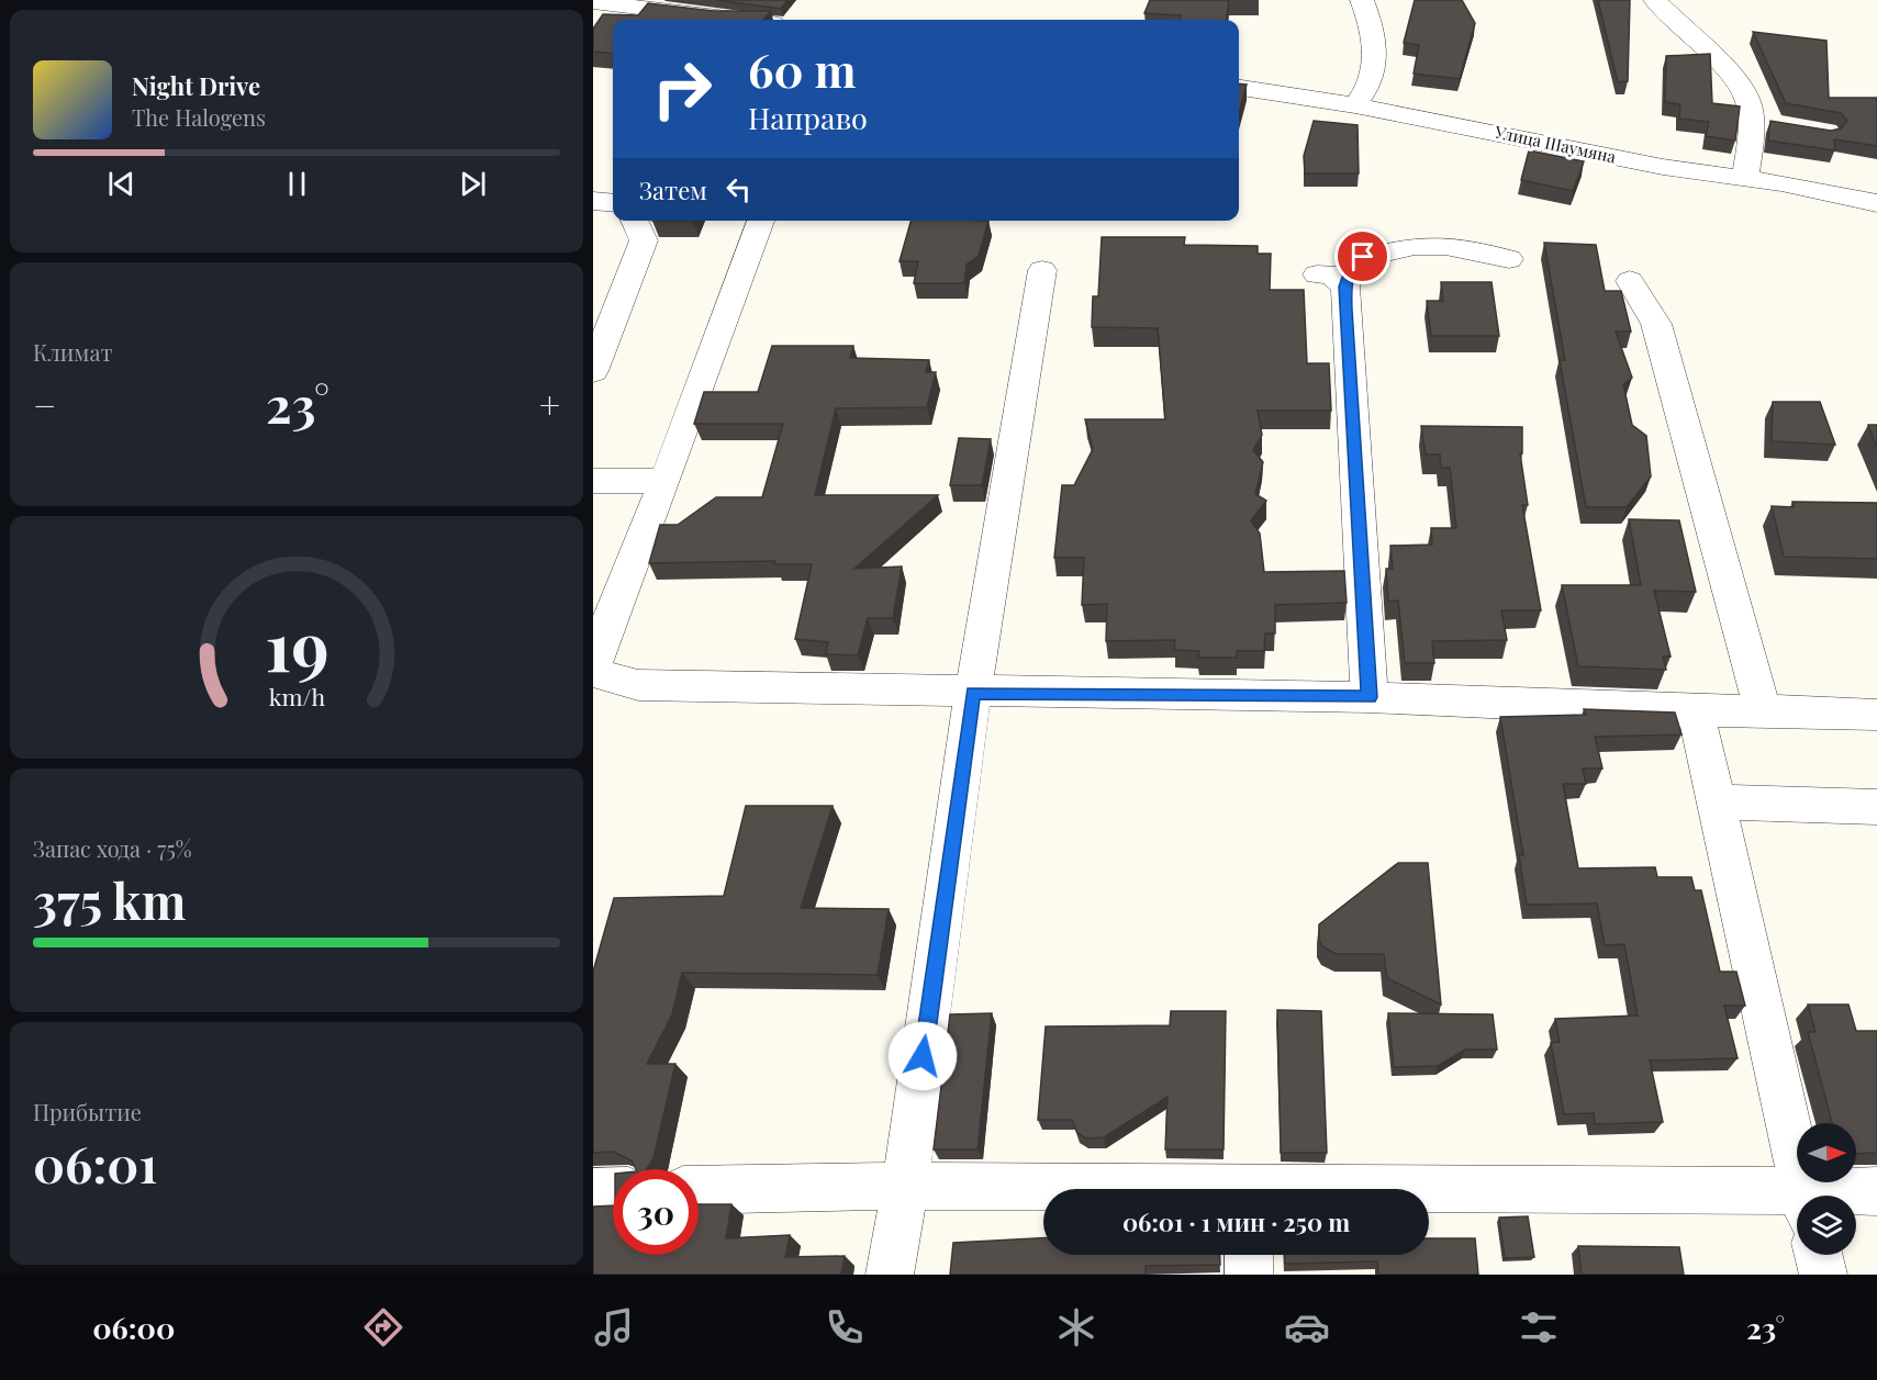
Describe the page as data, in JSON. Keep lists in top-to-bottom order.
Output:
{
  "streets": {
    "street": ["Улица Шаумяна"]
  },
  "north": "right",
  "page": {
    "turn": ["60 m", "Направо"],
    "song": ["Night Drive", "The Halogens"],
    "then": "Затем",
    "tile": [
      "Климат",
      ["Запас хода · 75%", "375 km"],
      ["Прибытие", "06:01"]
    ],
    "heat": ["−", "23°", "+"],
    "limit": "30",
    "trip": "06:01 · 1 мин · 250 m",
    "tabs": ["06:00", "23°"],
    "gauge": ["19", "km/h"]
  }
}
